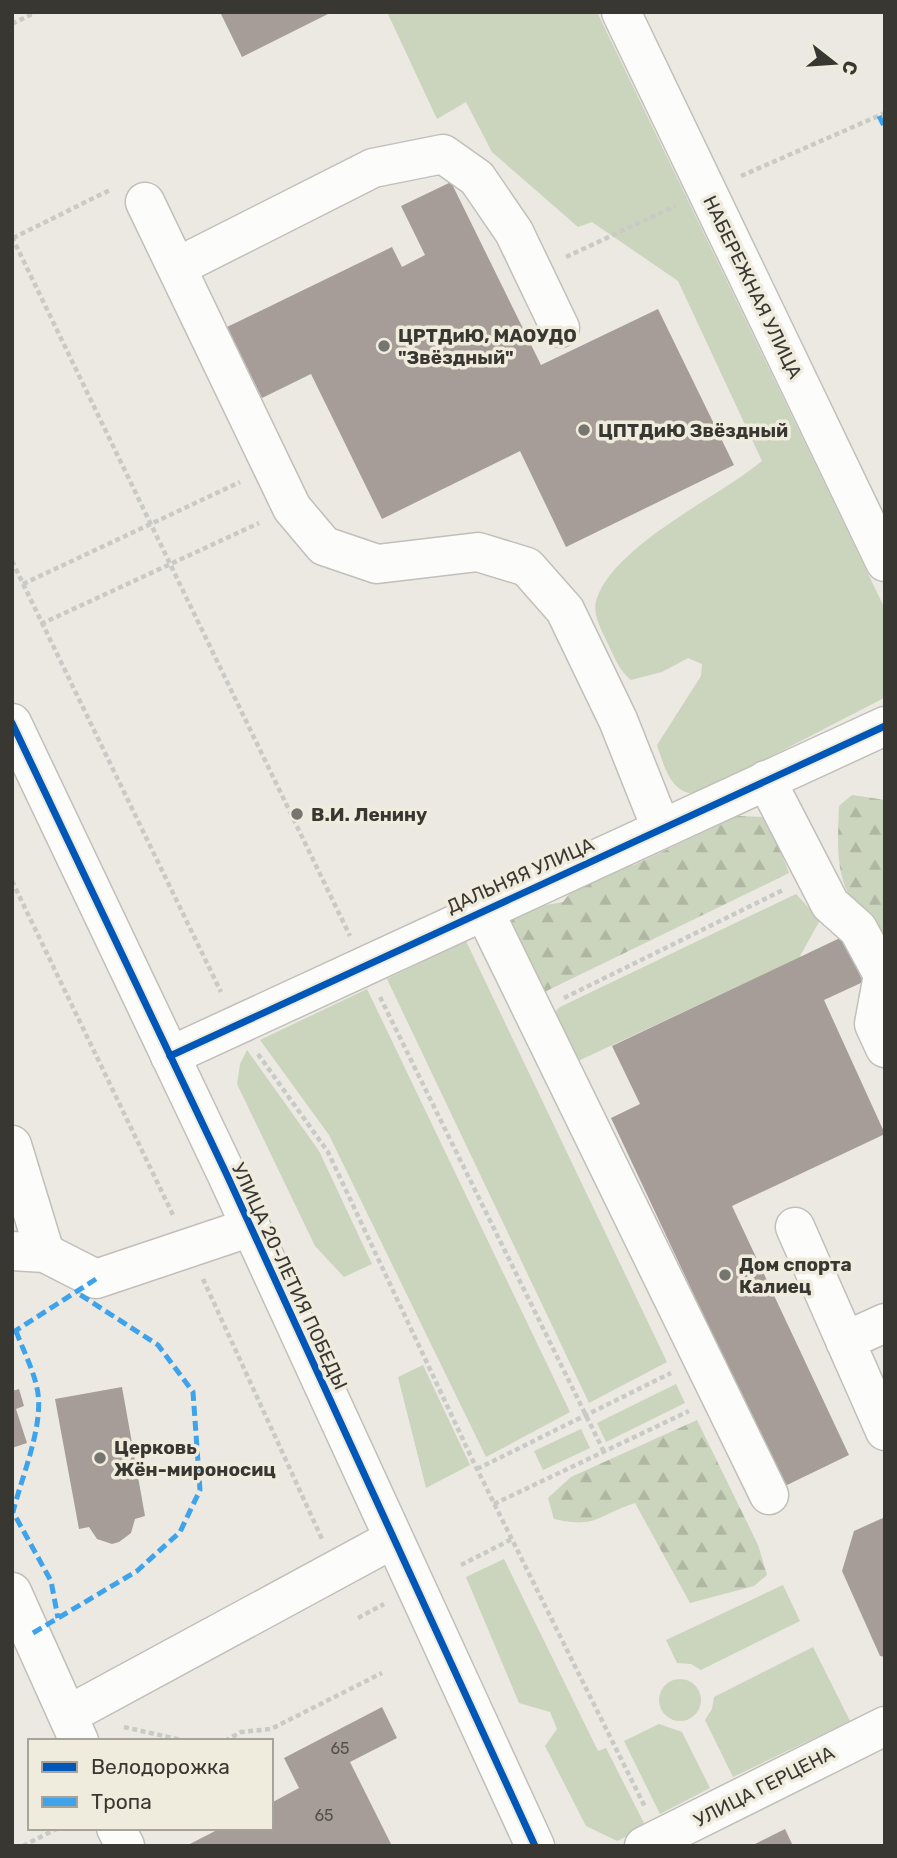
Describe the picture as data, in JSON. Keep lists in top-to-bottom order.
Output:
{
  "streets": {
    "street": [
      "НАБЕРЕЖНАЯ УЛИЦА",
      "ДАЛЬНЯЯ УЛИЦА",
      "УЛИЦА 20-ЛЕТИЯ ПОБЕДЫ",
      "УЛИЦА ГЕРЦЕНА"
    ]
  },
  "crossings": [
    ["ДАЛЬНЯЯ УЛИЦА", "УЛИЦА 20-ЛЕТИЯ ПОБЕДЫ"]
  ],
  "places": [
    "ЦРТДиЮ, МАОУДО \"Звёздный\"",
    "ЦПТДиЮ Звёздный",
    "В.И. Ленину",
    "Дом спорта Калиец",
    "Церковь Жён-мироносиц"
  ],
  "house_numbers": ["65", "65"],
  "legend": ["Велодорожка", "Тропа"],
  "north": "right"
}
